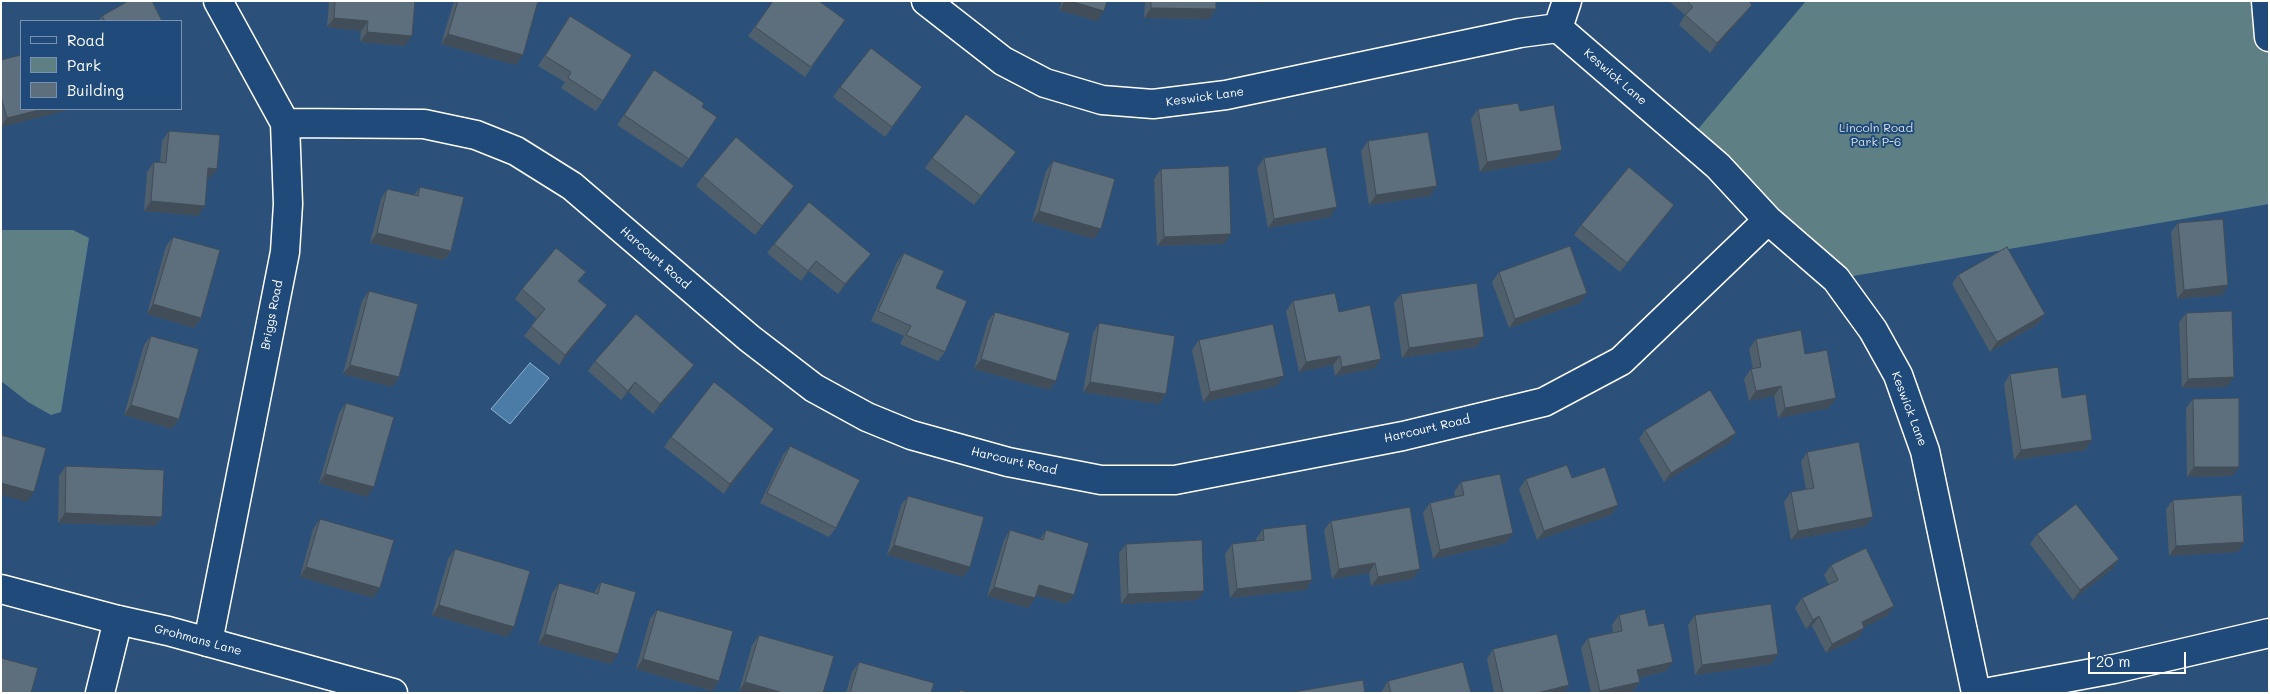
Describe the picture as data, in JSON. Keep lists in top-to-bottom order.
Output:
{
  "streets": {
    "street": [
      "Keswick Lane",
      "Harcourt Road",
      "Briggs Road",
      "Grohmans Lane"
    ]
  },
  "crossings": [
    ["Keswick Lane", "Harcourt Road"],
    ["Harcourt Road", "Briggs Road"],
    ["Briggs Road", "Grohmans Lane"]
  ],
  "parks": ["Lincoln Road Park P-6"],
  "legend": ["Road", "Park", "Building"],
  "scale_bar": "20 m"
}
